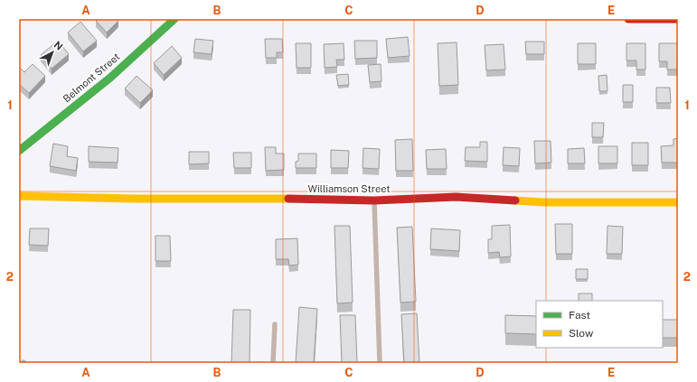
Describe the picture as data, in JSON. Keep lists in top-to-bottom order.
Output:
{
  "streets": {
    "street": ["Belmont Street", "Williamson Street"]
  },
  "legend": ["Fast", "Slow"],
  "north": "top right",
  "grid": {
    "columns": [
      "A",
      "B",
      "C",
      "D",
      "E"
    ],
    "rows": ["1", "2"]
  }
}
